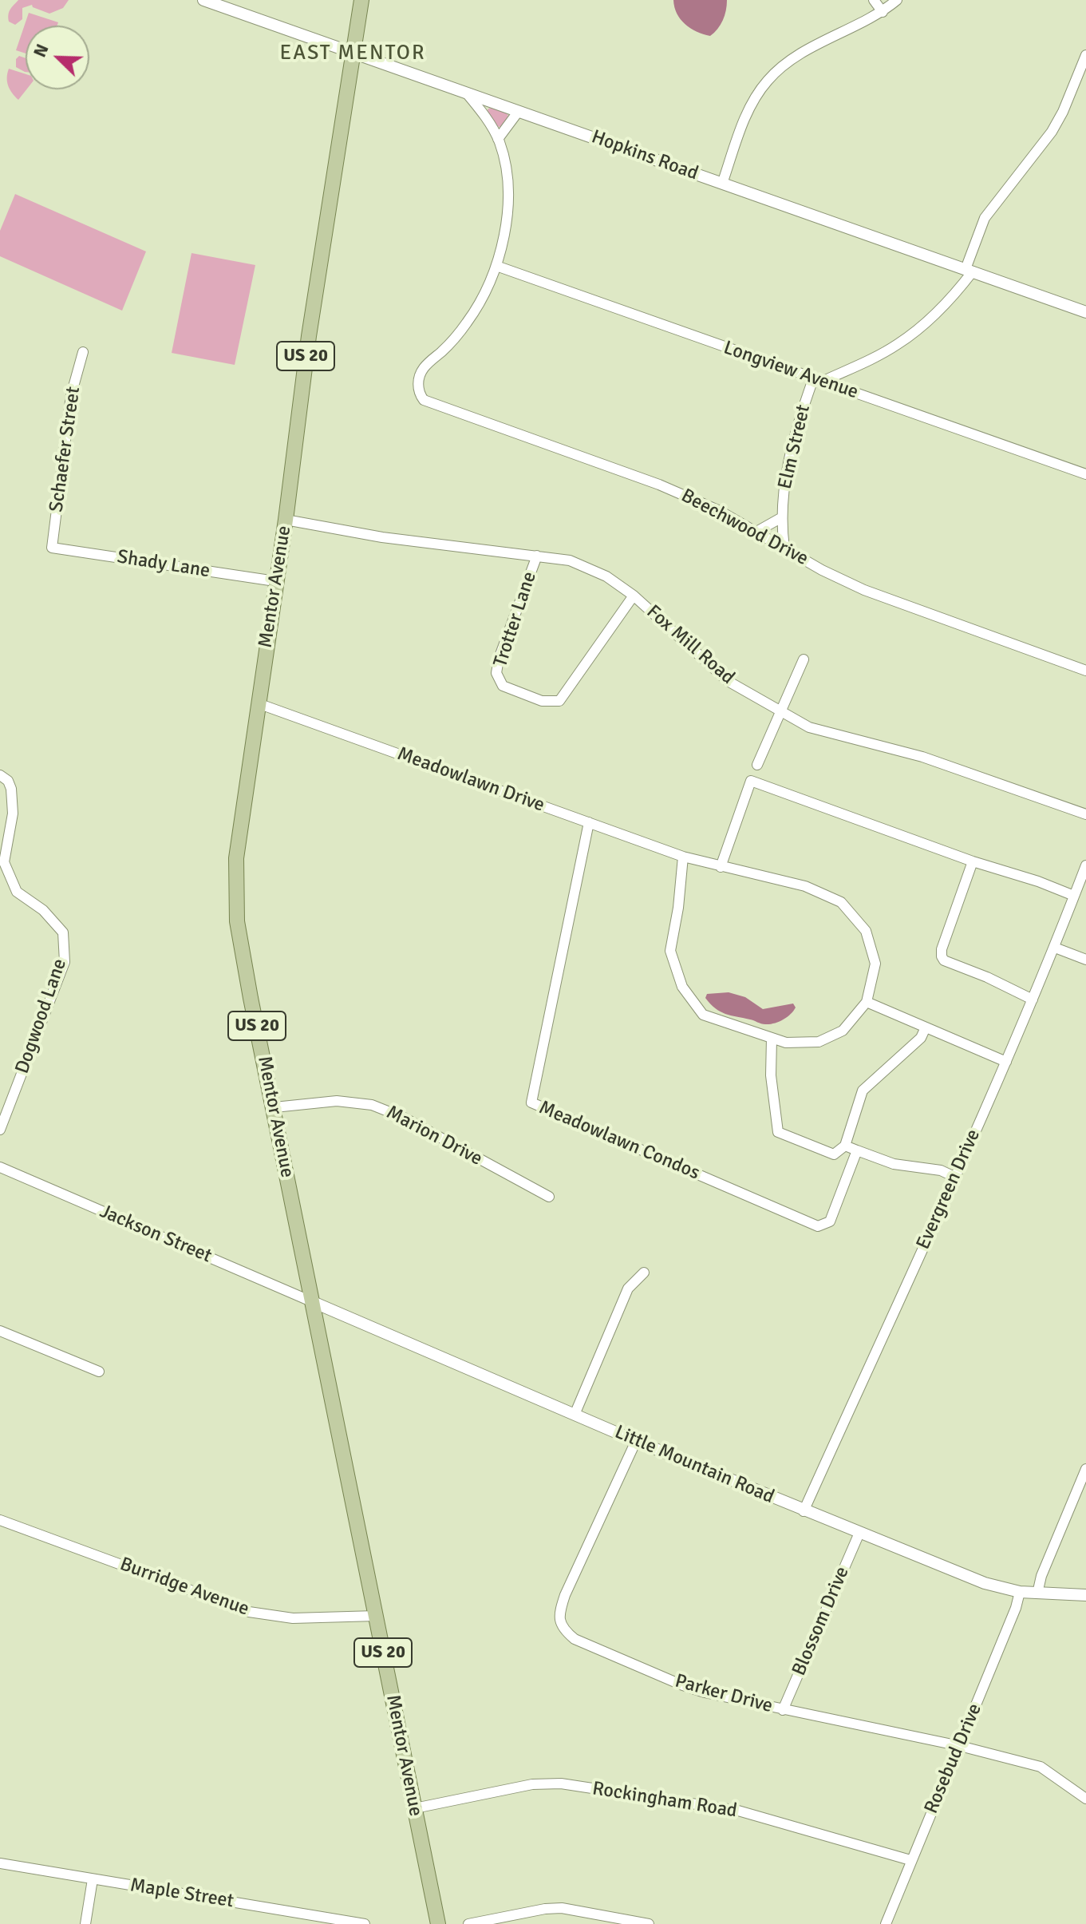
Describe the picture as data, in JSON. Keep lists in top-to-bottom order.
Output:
{
  "streets": {
    "main road": ["US 20", "Mentor Avenue"],
    "street": [
      "Hopkins Road",
      "Longview Avenue",
      "Elm Street",
      "Schaefer Street",
      "Beechwood Drive",
      "Shady Lane",
      "Trotter Lane",
      "Fox Mill Road",
      "Meadowlawn Drive",
      "Dogwood Lane",
      "Marion Drive",
      "Meadowlawn Condos",
      "Evergreen Drive",
      "Jackson Street",
      "Little Mountain Road",
      "Burridge Avenue",
      "Blossom Drive",
      "Parker Drive",
      "Rosebud Drive",
      "Rockingham Road",
      "Maple Street"
    ]
  },
  "crossings": [
    ["Hopkins Road", "Elm Street"],
    ["Hopkins Road", "Mentor Avenue"],
    ["Longview Avenue", "Elm Street"],
    ["Longview Avenue", "Beechwood Drive"],
    ["Elm Street", "Beechwood Drive"],
    ["Schaefer Street", "Shady Lane"],
    ["Shady Lane", "Mentor Avenue"],
    ["Mentor Avenue", "Fox Mill Road"],
    ["Mentor Avenue", "Meadowlawn Drive"],
    ["Mentor Avenue", "Marion Drive"],
    ["Mentor Avenue", "Jackson Street"],
    ["Mentor Avenue", "Little Mountain Road"],
    ["Mentor Avenue", "Burridge Avenue"],
    ["Mentor Avenue", "Rockingham Road"],
    ["Trotter Lane", "Fox Mill Road"],
    ["Meadowlawn Drive", "Meadowlawn Condos"],
    ["Evergreen Drive", "Little Mountain Road"],
    ["Jackson Street", "Little Mountain Road"],
    ["Little Mountain Road", "Blossom Drive"],
    ["Little Mountain Road", "Parker Drive"],
    ["Little Mountain Road", "Rosebud Drive"],
    ["Blossom Drive", "Parker Drive"],
    ["Parker Drive", "Rosebud Drive"],
    ["Rosebud Drive", "Rockingham Road"]
  ],
  "districts": ["EAST MENTOR"],
  "north": "top left"
}
